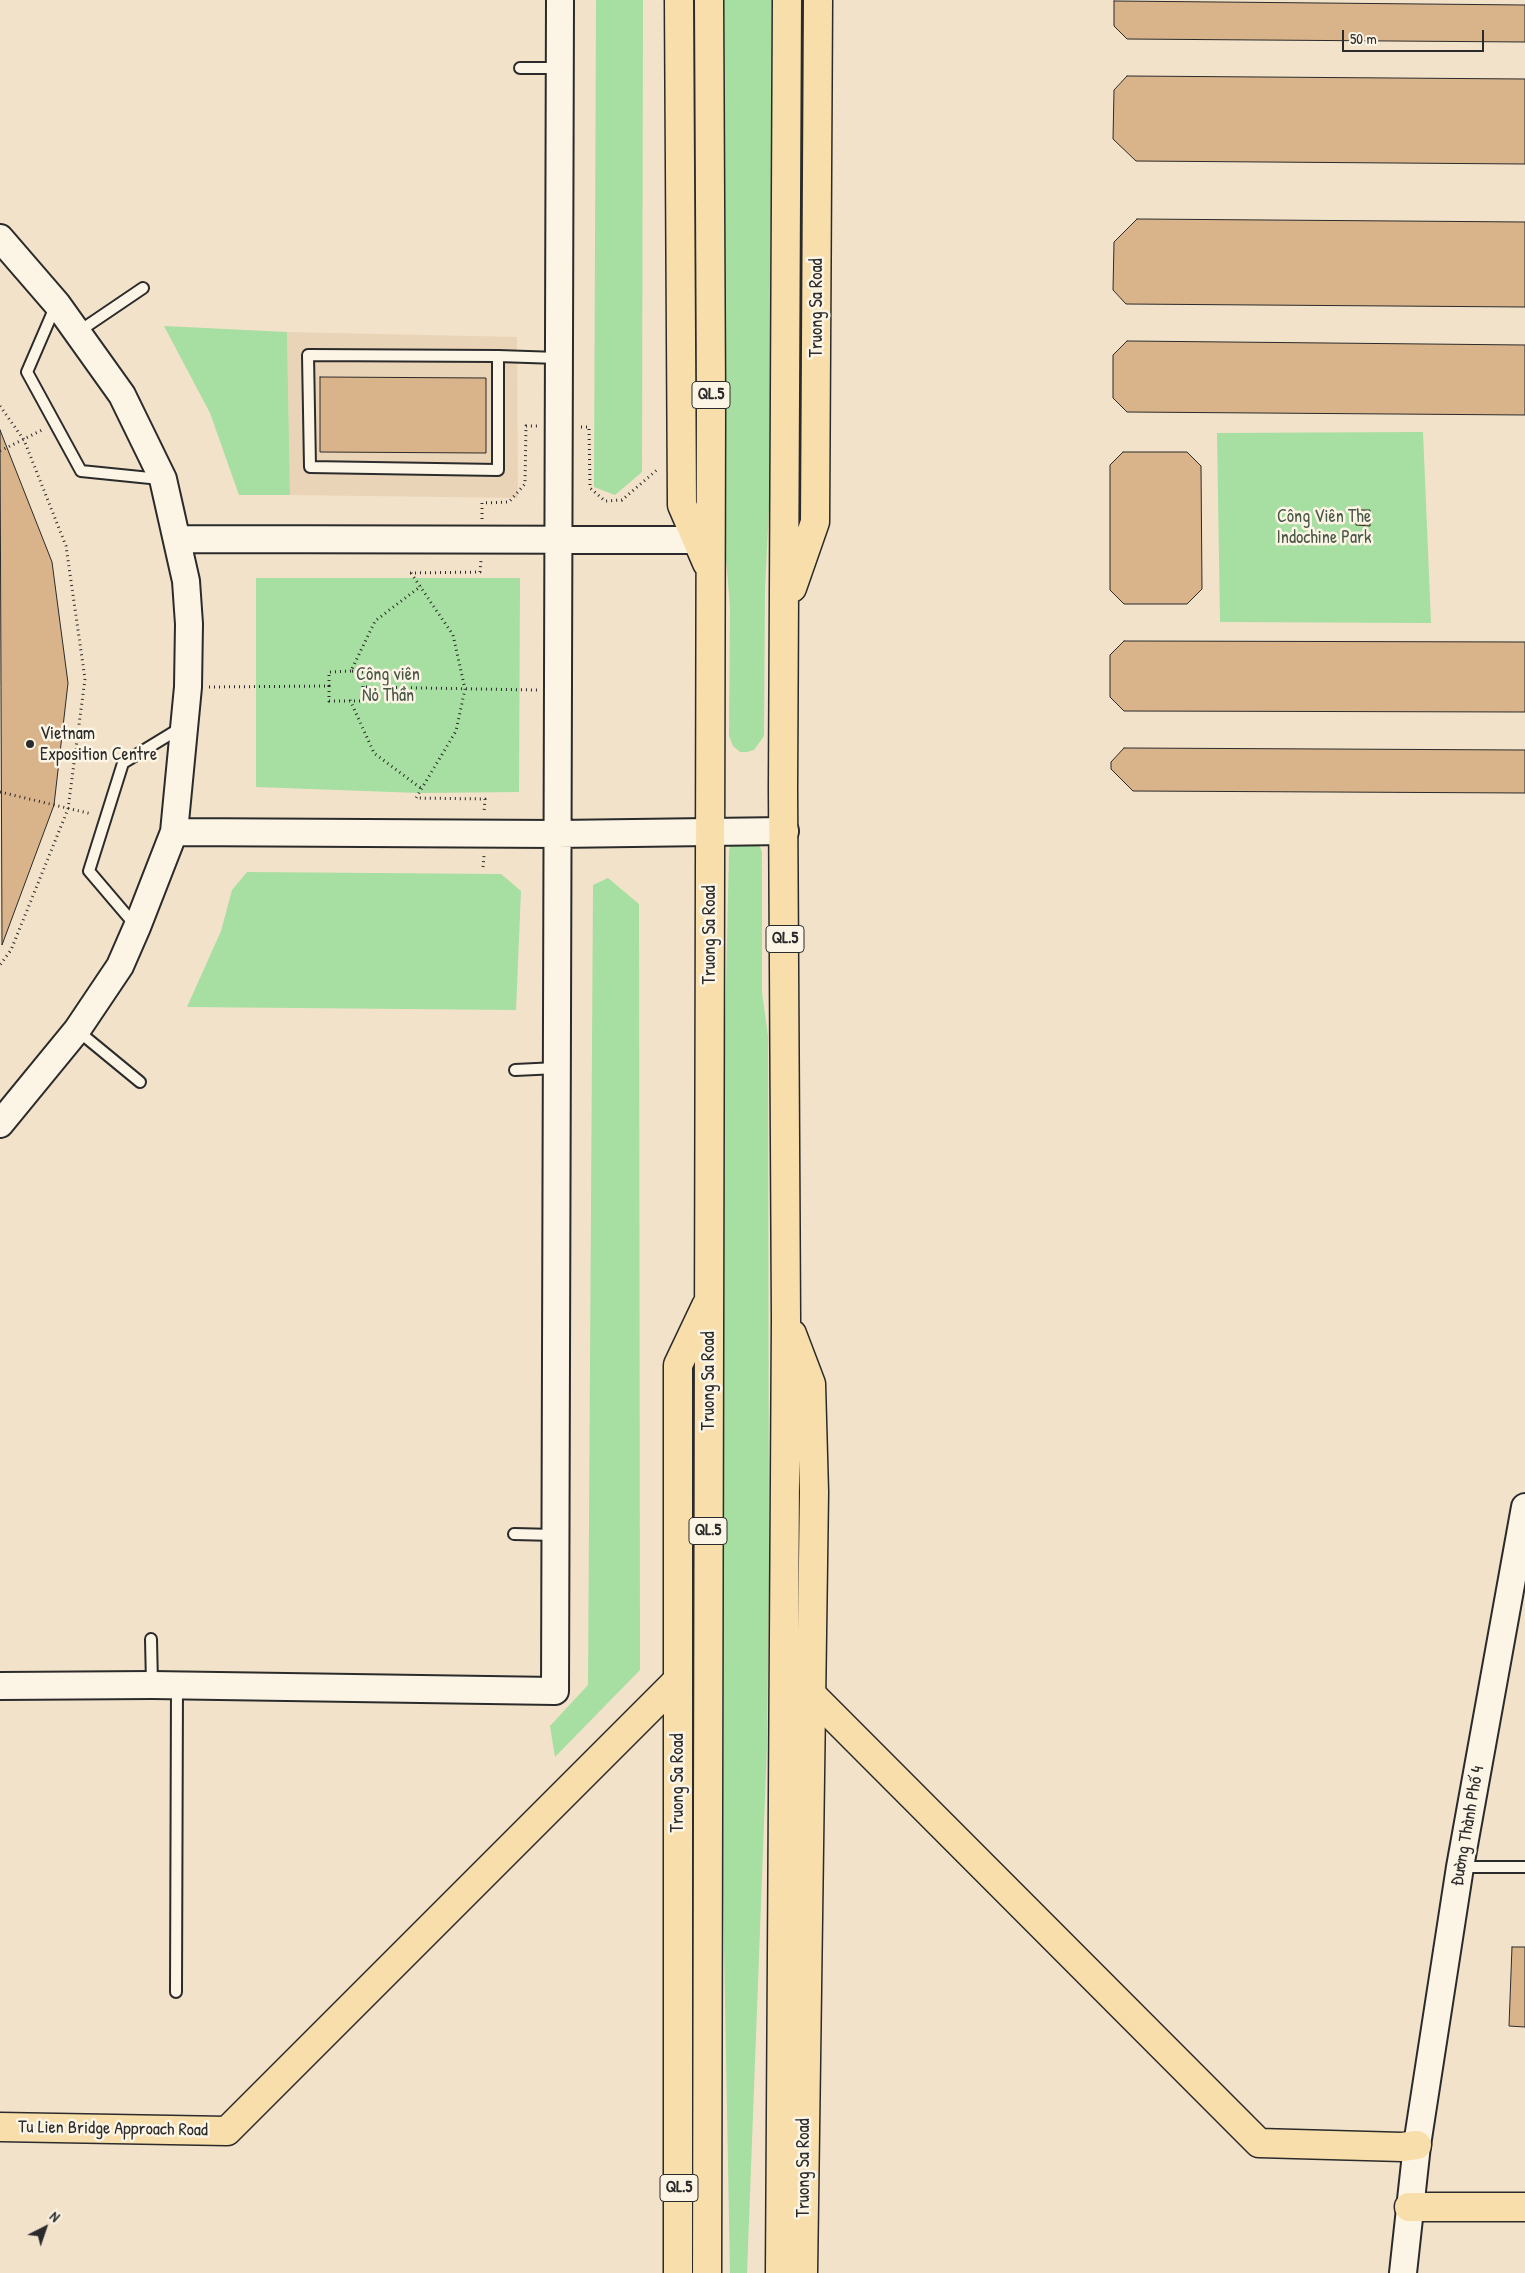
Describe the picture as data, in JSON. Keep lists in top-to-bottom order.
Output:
{
  "streets": {
    "main road": ["Truong Sa Road", "QL.5", "Tu Lien Bridge Approach Road"],
    "street": ["Đường Thành Phố 4"]
  },
  "crossings": [
    ["Truong Sa Road", "Tu Lien Bridge Approach Road"]
  ],
  "parks": ["Công Viên The Indochine Park", "Công viên Nỏ Thần"],
  "places": ["Vietnam Exposition Centre"],
  "scale_bar": "50 m",
  "north": "top right"
}
